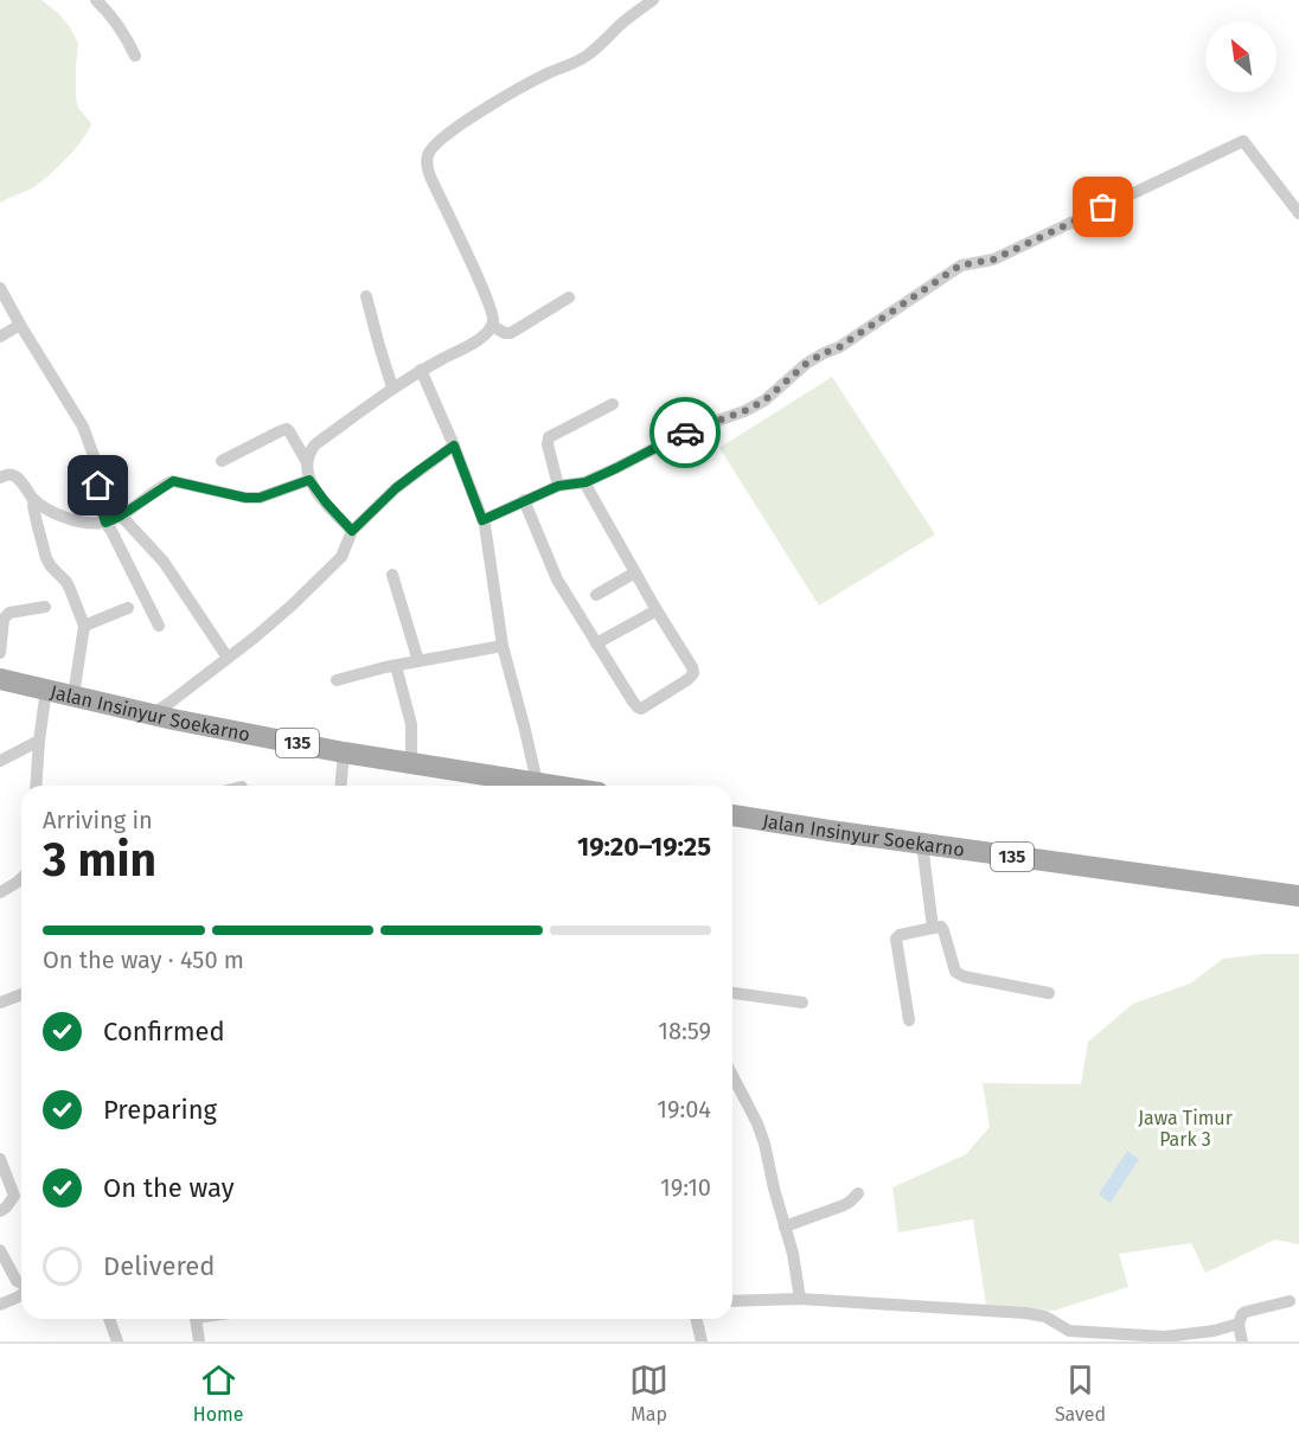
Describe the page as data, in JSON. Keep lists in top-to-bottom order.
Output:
{
  "streets": {
    "main road": ["Jalan Insinyur Soekarno", "135"]
  },
  "parks": ["Jawa Timur Park 3"],
  "north": "top left",
  "page": {
    "heading": ["3 min", "Arriving in", "19:20–19:25"],
    "bar": "On the way · 450 m",
    "list": [
      ["Confirmed", "18:59"],
      ["Preparing", "19:04"],
      ["On the way", "19:10"],
      "Delivered"
    ],
    "tabs": ["Home", "Map", "Saved"]
  }
}
